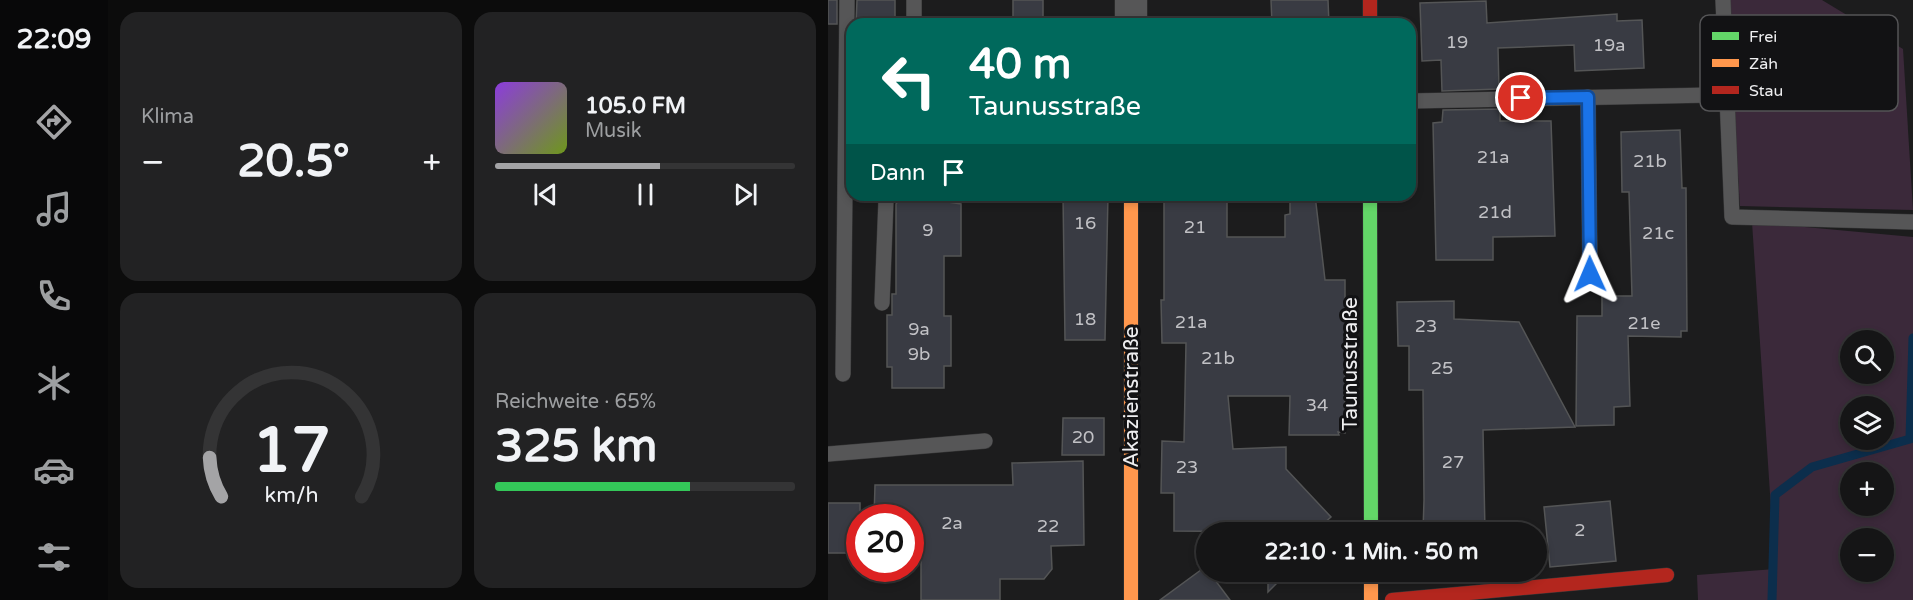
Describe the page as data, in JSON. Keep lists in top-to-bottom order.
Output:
{
  "streets": {
    "street": ["Taunusstraße", "Akazienstraße"]
  },
  "house_numbers": [
    "19",
    "19a",
    "21a",
    "21b",
    "21d",
    "16",
    "21",
    "9",
    "21c",
    "18",
    "21a",
    "21e",
    "23",
    "9a",
    "9b",
    "21b",
    "25",
    "34",
    "20",
    "27",
    "23",
    "2a",
    "22",
    "2"
  ],
  "legend": ["Frei", "Zäh", "Stau"],
  "page": {
    "tabs": "22:09",
    "tile": [
      "Klima",
      ["Reichweite · 65%", "325 km"]
    ],
    "turn": ["40 m", "Taunusstraße"],
    "song": ["105.0 FM", "Musik"],
    "heat": ["−", "20.5°", "+"],
    "then": "Dann",
    "map_buttons": ["+", "−"],
    "limit": "20",
    "trip": "22:10 · 1 Min. · 50 m",
    "gauge": ["17", "km/h"]
  }
}
